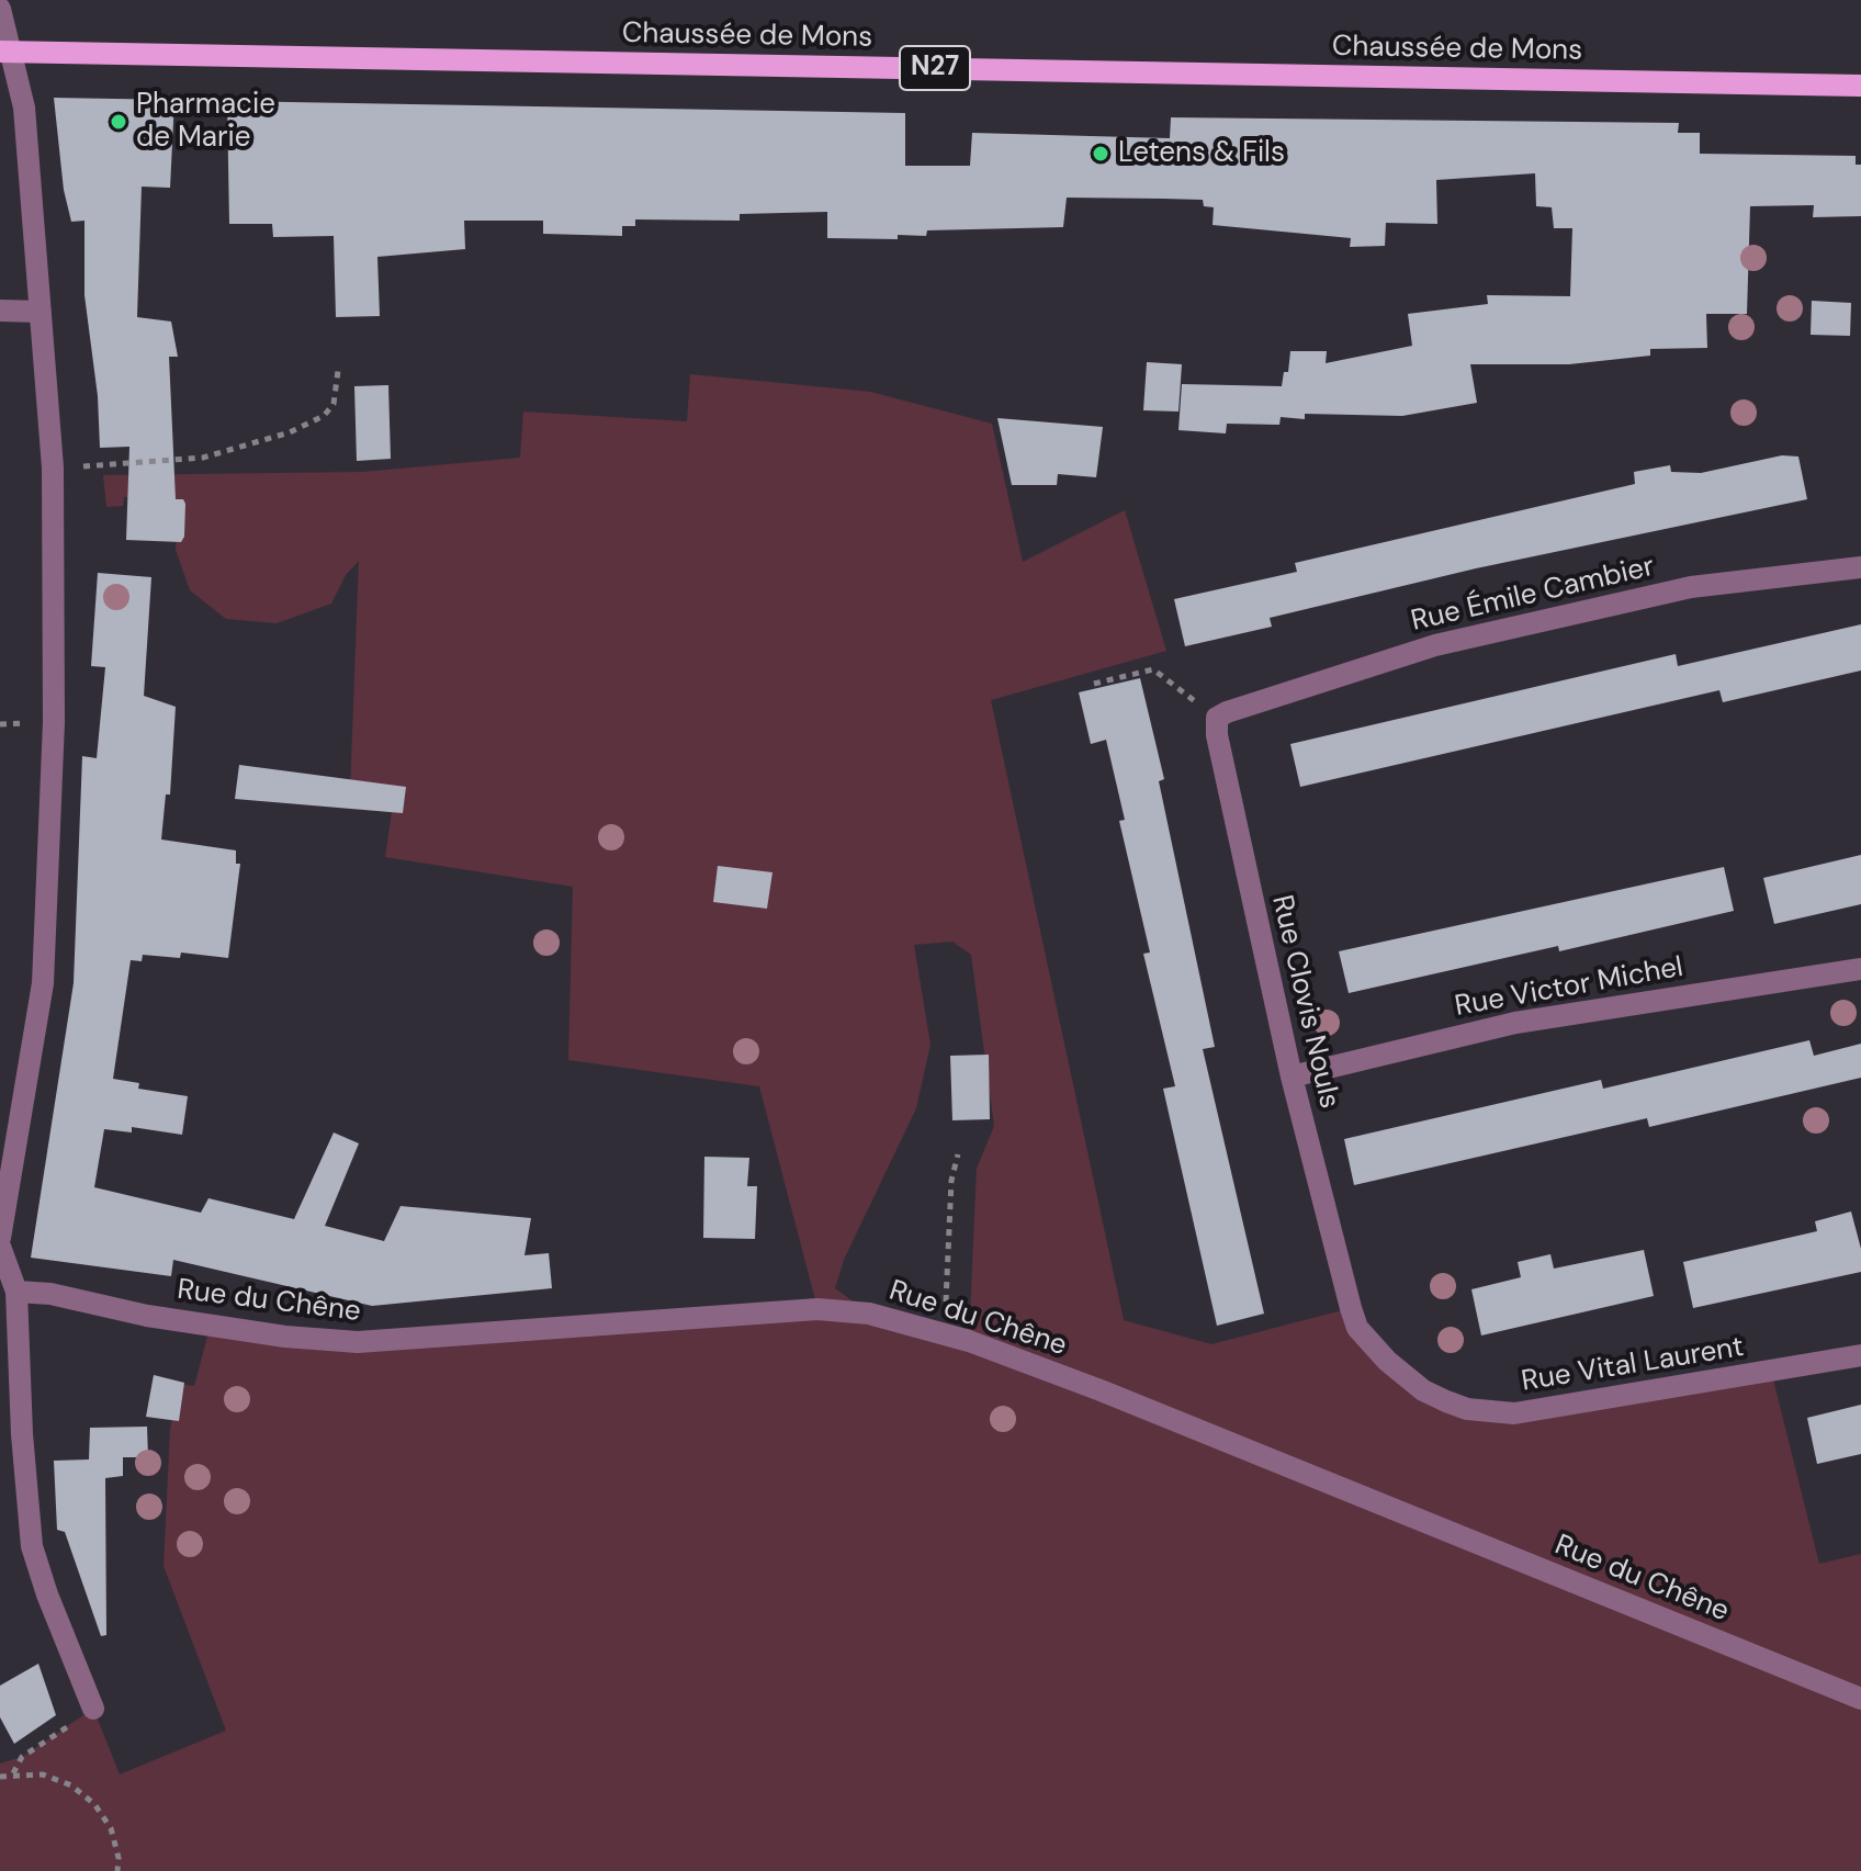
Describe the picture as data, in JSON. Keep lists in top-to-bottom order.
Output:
{
  "streets": {
    "main road": ["Chaussée de Mons", "N27"],
    "street": [
      "Rue Émile Cambier",
      "Rue Victor Michel",
      "Rue Clovis Nouls",
      "Rue du Chêne",
      "Rue Vital Laurent"
    ]
  },
  "crossings": [
    ["Rue Émile Cambier", "Rue Clovis Nouls"],
    ["Rue Victor Michel", "Rue Clovis Nouls"],
    ["Rue Clovis Nouls", "Rue Vital Laurent"]
  ],
  "places": ["Pharmacie de Marie", "Letens & Fils"]
}
